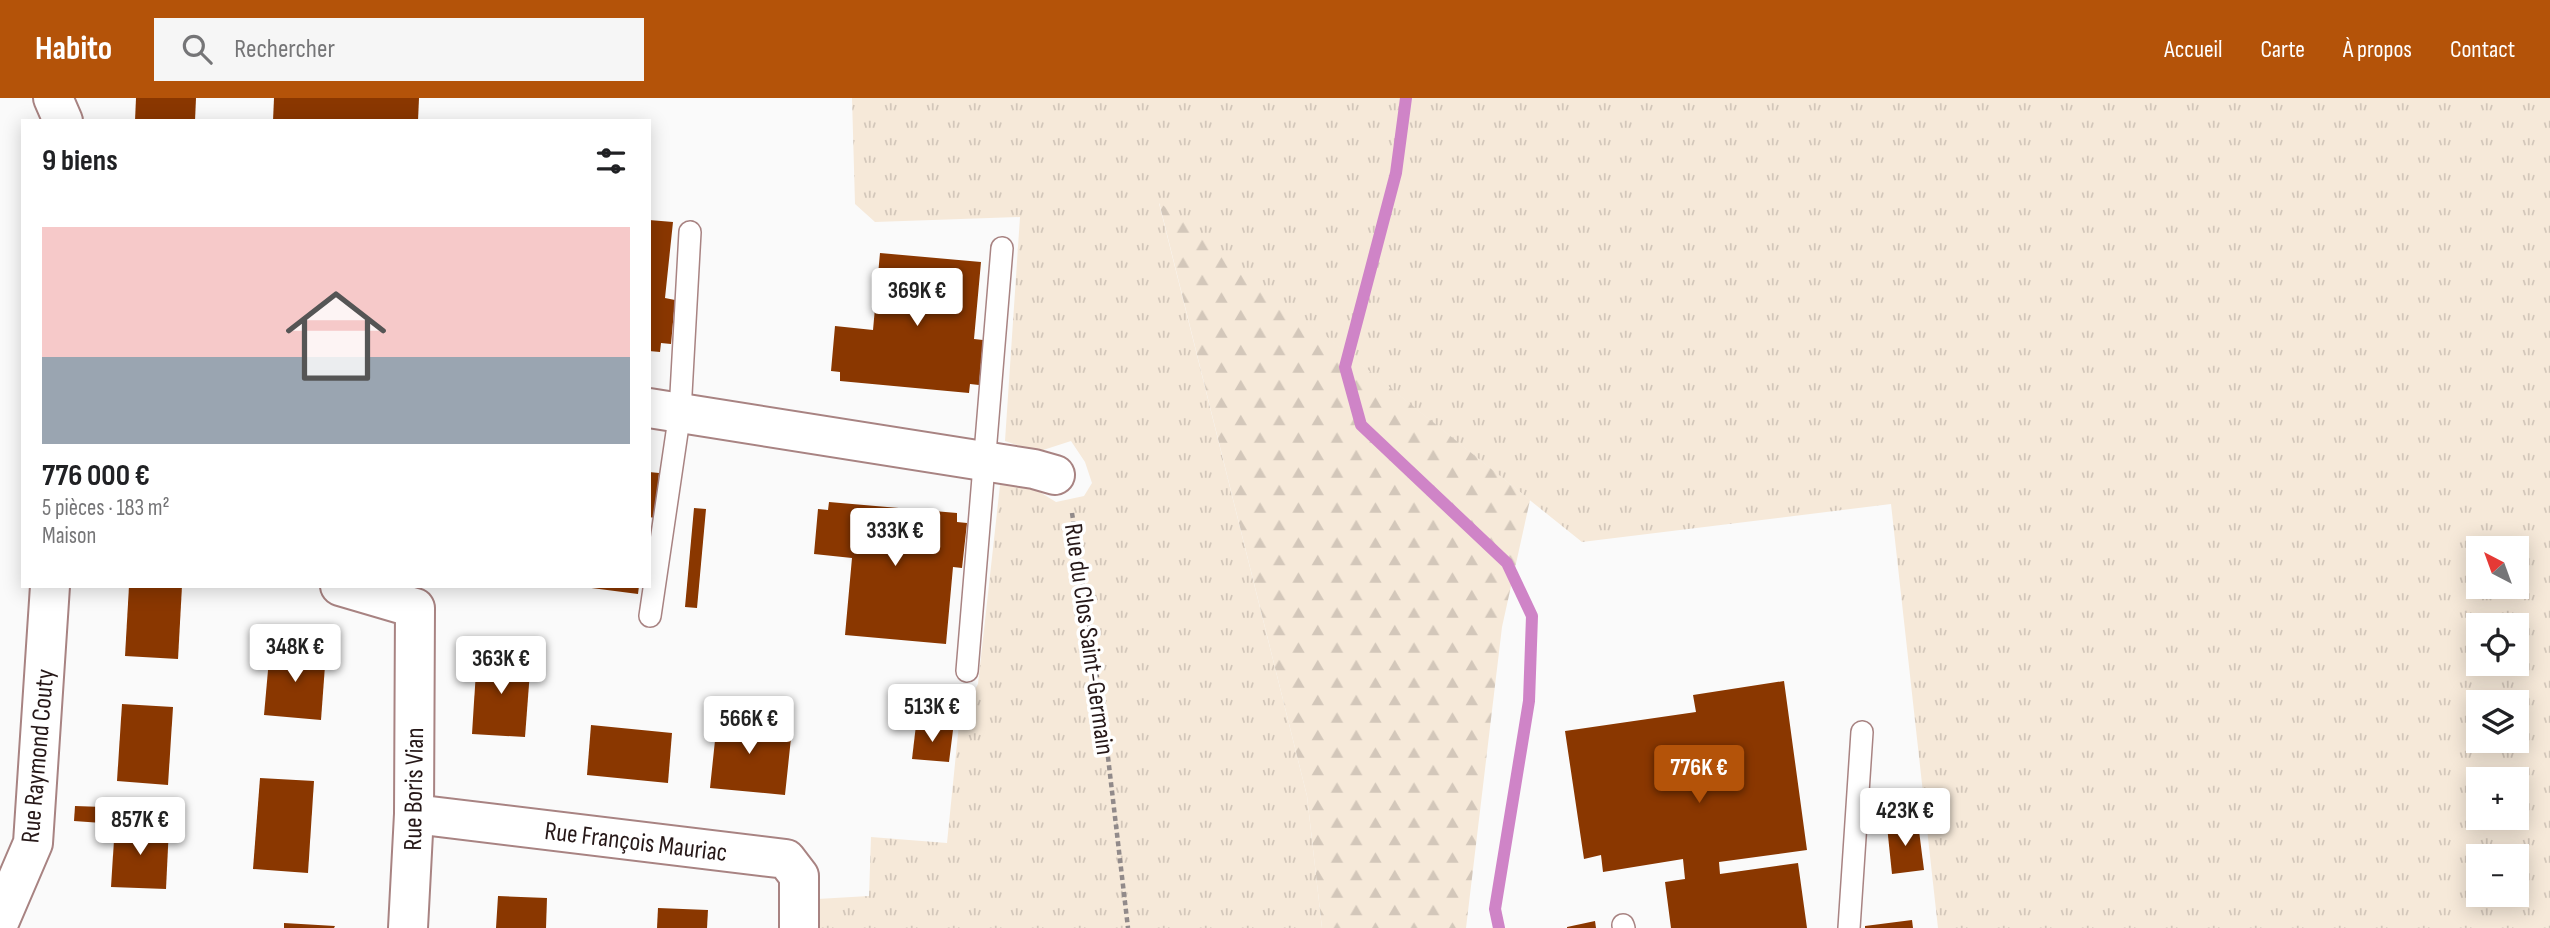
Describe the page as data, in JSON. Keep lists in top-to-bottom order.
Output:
{
  "streets": {
    "street": ["Rue Raymond Couty", "Rue Boris Vian", "Rue François Mauriac"],
    "path": ["Rue du Clos Saint-Germain"]
  },
  "crossings": [
    ["Rue Boris Vian", "Rue François Mauriac"]
  ],
  "north": "top left",
  "page": {
    "header": "Habito",
    "search": "Rechercher",
    "nav": [
      "Accueil",
      "Carte",
      "À propos",
      "Contact"
    ],
    "heading": "9 biens",
    "list": [
      {
        "name": "776 000 €",
        "note": "5 pièces · 183 m² · Maison"
      }
    ],
    "price": [
      "369K €",
      "333K €",
      "348K €",
      "363K €",
      "513K €",
      "566K €",
      "776K €",
      "423K €",
      "857K €"
    ],
    "map_buttons": ["+", "−"]
  }
}
